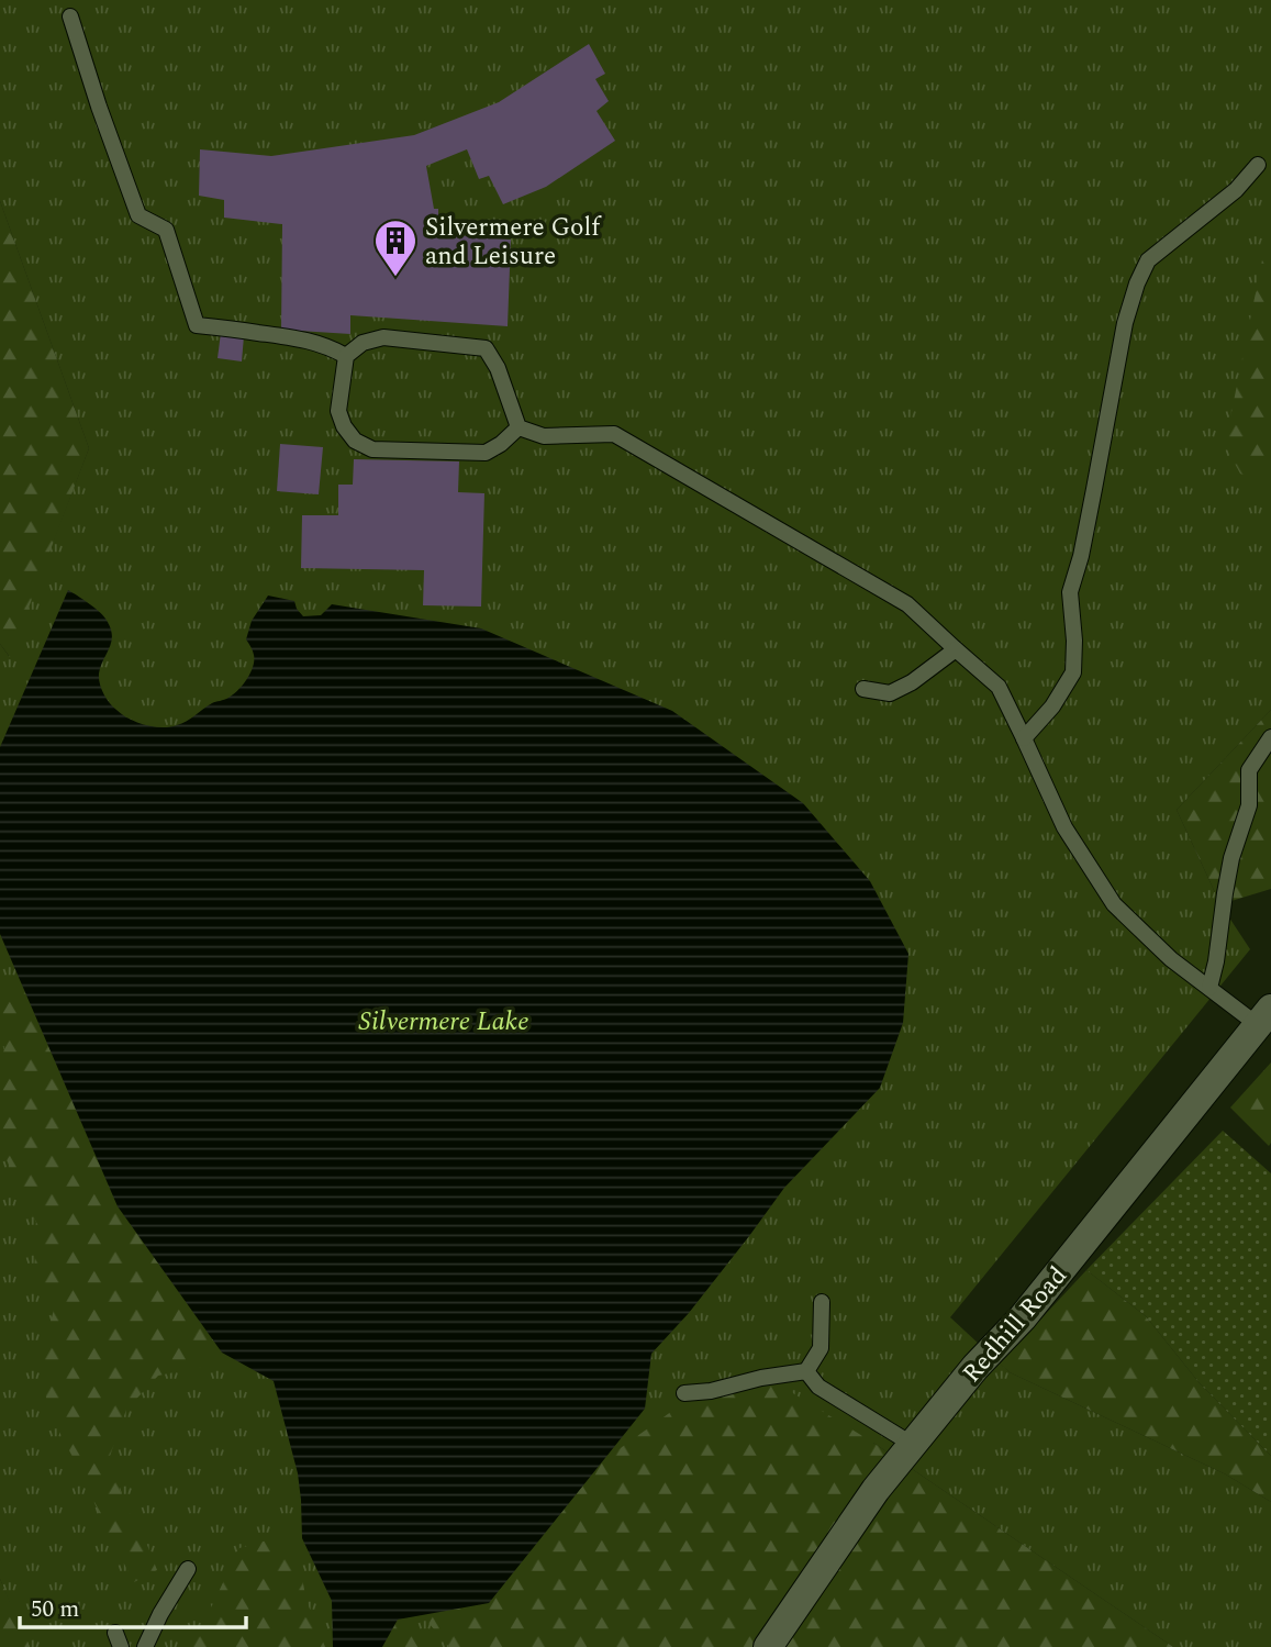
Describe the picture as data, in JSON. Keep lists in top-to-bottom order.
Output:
{
  "streets": {
    "street": ["Redhill Road"]
  },
  "water": ["Silvermere Lake"],
  "places": {
    "building": ["Silvermere Golf and Leisure"]
  },
  "scale_bar": "50 m"
}
